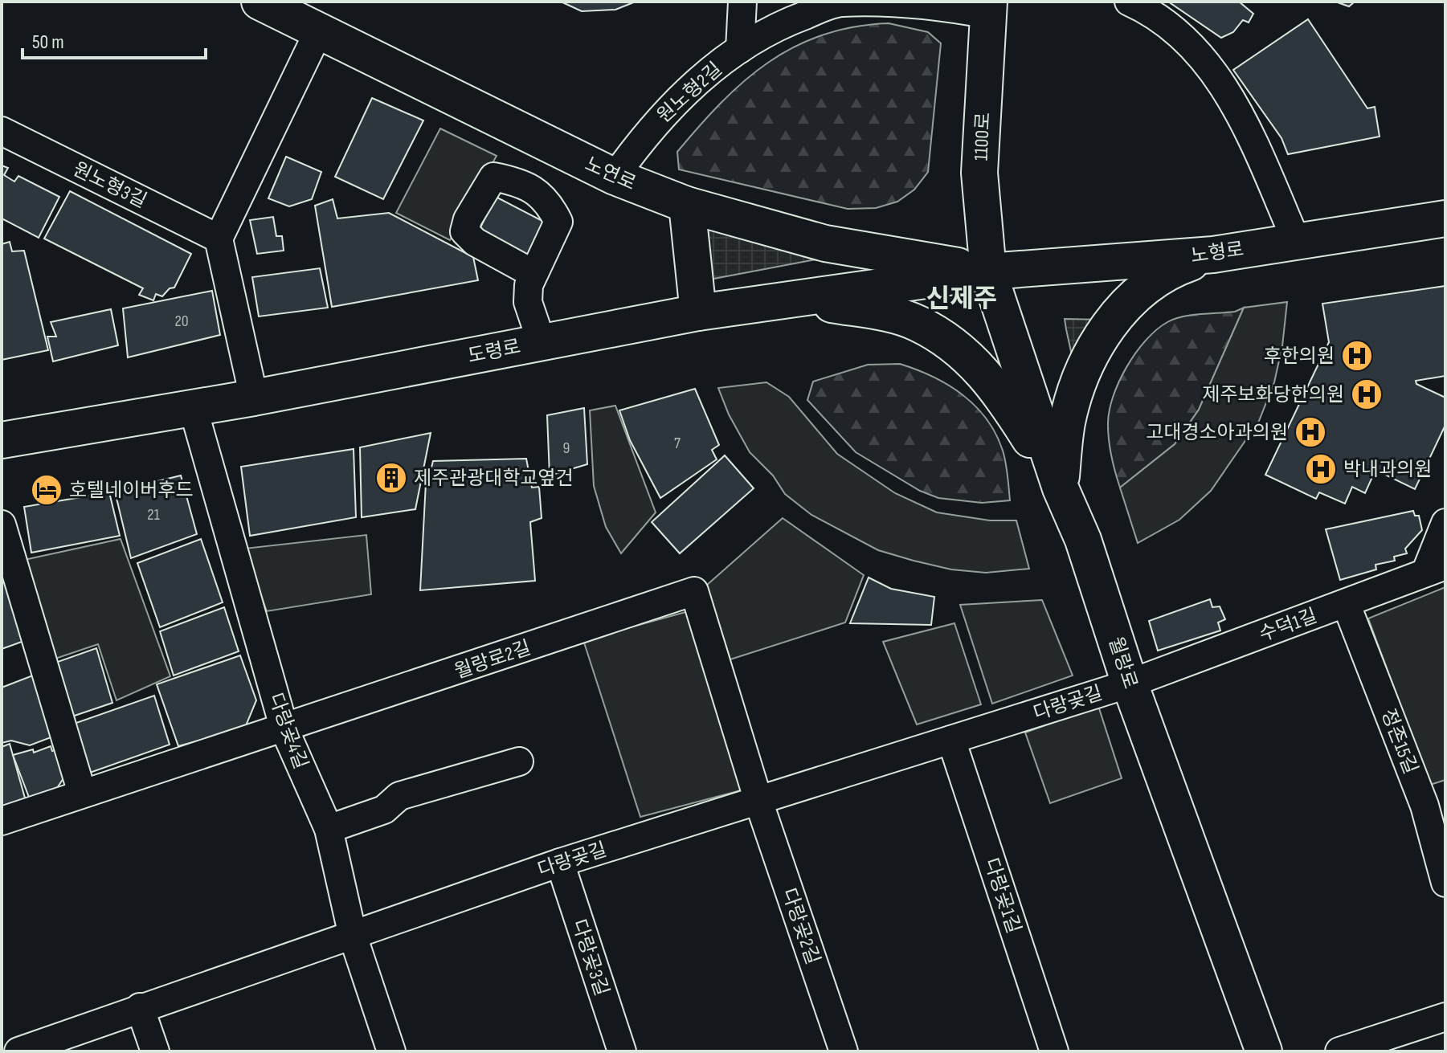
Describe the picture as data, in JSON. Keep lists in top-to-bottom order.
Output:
{
  "streets": {
    "main road": [
      "1100로",
      "노연로",
      "노형로",
      "도령로",
      "월랑로"
    ],
    "street": [
      "원노형2길",
      "원노형3길",
      "수덕1길",
      "월랑로2길",
      "다랑곶길",
      "다랑곶4길",
      "정존15길",
      "다랑곶1길",
      "다랑곶2길",
      "다랑곶3길"
    ]
  },
  "crossings": [
    ["원노형2길", "노연로"],
    ["1100로", "노연로"],
    ["1100로", "노형로"],
    ["1100로", "도령로"],
    ["1100로", "월랑로"],
    ["노연로", "노형로"],
    ["노연로", "도령로"],
    ["노연로", "월랑로"],
    ["노형로", "도령로"],
    ["노형로", "월랑로"],
    ["도령로", "월랑로"],
    ["도령로", "다랑곶4길"],
    ["수덕1길", "월랑로"],
    ["수덕1길", "다랑곶길"],
    ["수덕1길", "정존15길"],
    ["월랑로2길", "다랑곶길"],
    ["월랑로2길", "다랑곶4길"],
    ["월랑로2길", "다랑곶2길"],
    ["월랑로", "다랑곶길"],
    ["다랑곶길", "다랑곶4길"],
    ["다랑곶길", "다랑곶1길"],
    ["다랑곶길", "다랑곶2길"],
    ["다랑곶길", "다랑곶3길"]
  ],
  "districts": ["신제주"],
  "places": {
    "hospital": [
      "후한의원",
      "제주보화당한의원",
      "고대경소아과의원",
      "박내과의원"
    ],
    "building": ["제주관광대학교옆건"],
    "hotel": ["호텔네이버후드"]
  },
  "house_numbers": [
    "20",
    "7",
    "9",
    "21"
  ],
  "scale_bar": "50 m"
}
